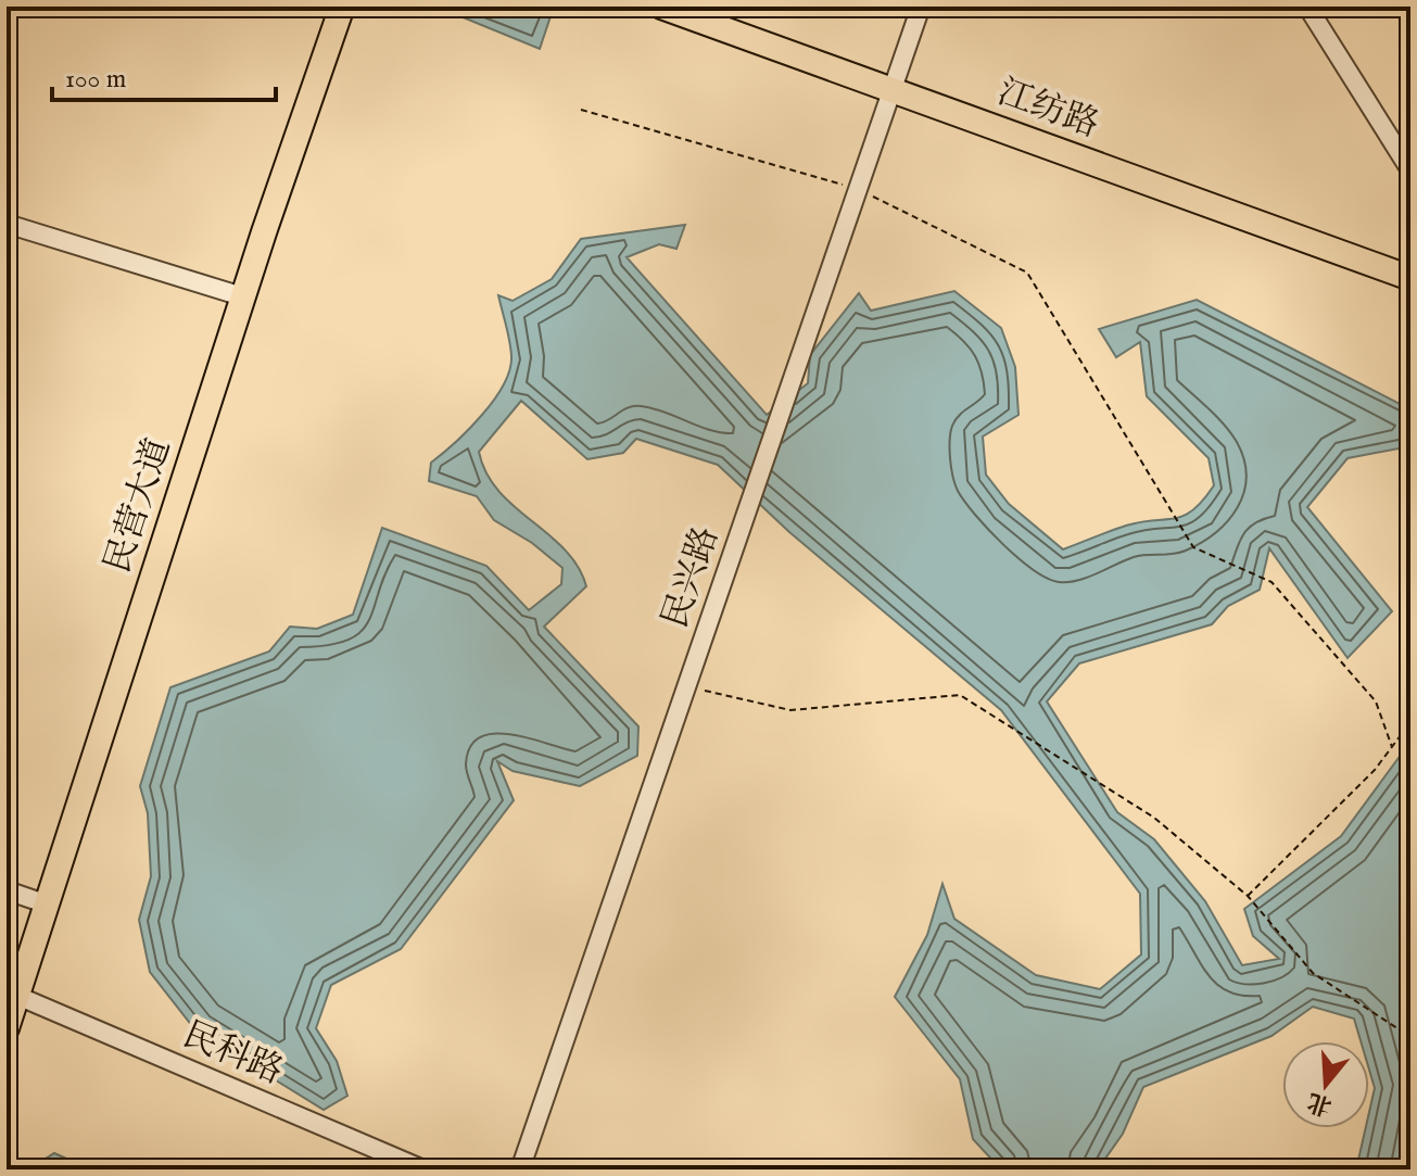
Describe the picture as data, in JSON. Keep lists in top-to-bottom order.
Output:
{
  "streets": {
    "main road": ["江纺路", "民营大道"],
    "street": ["民兴路", "民科路"]
  },
  "crossings": [
    ["江纺路", "民兴路"],
    ["民营大道", "民科路"]
  ],
  "scale_bar": "100 m",
  "north": "bottom"
}
